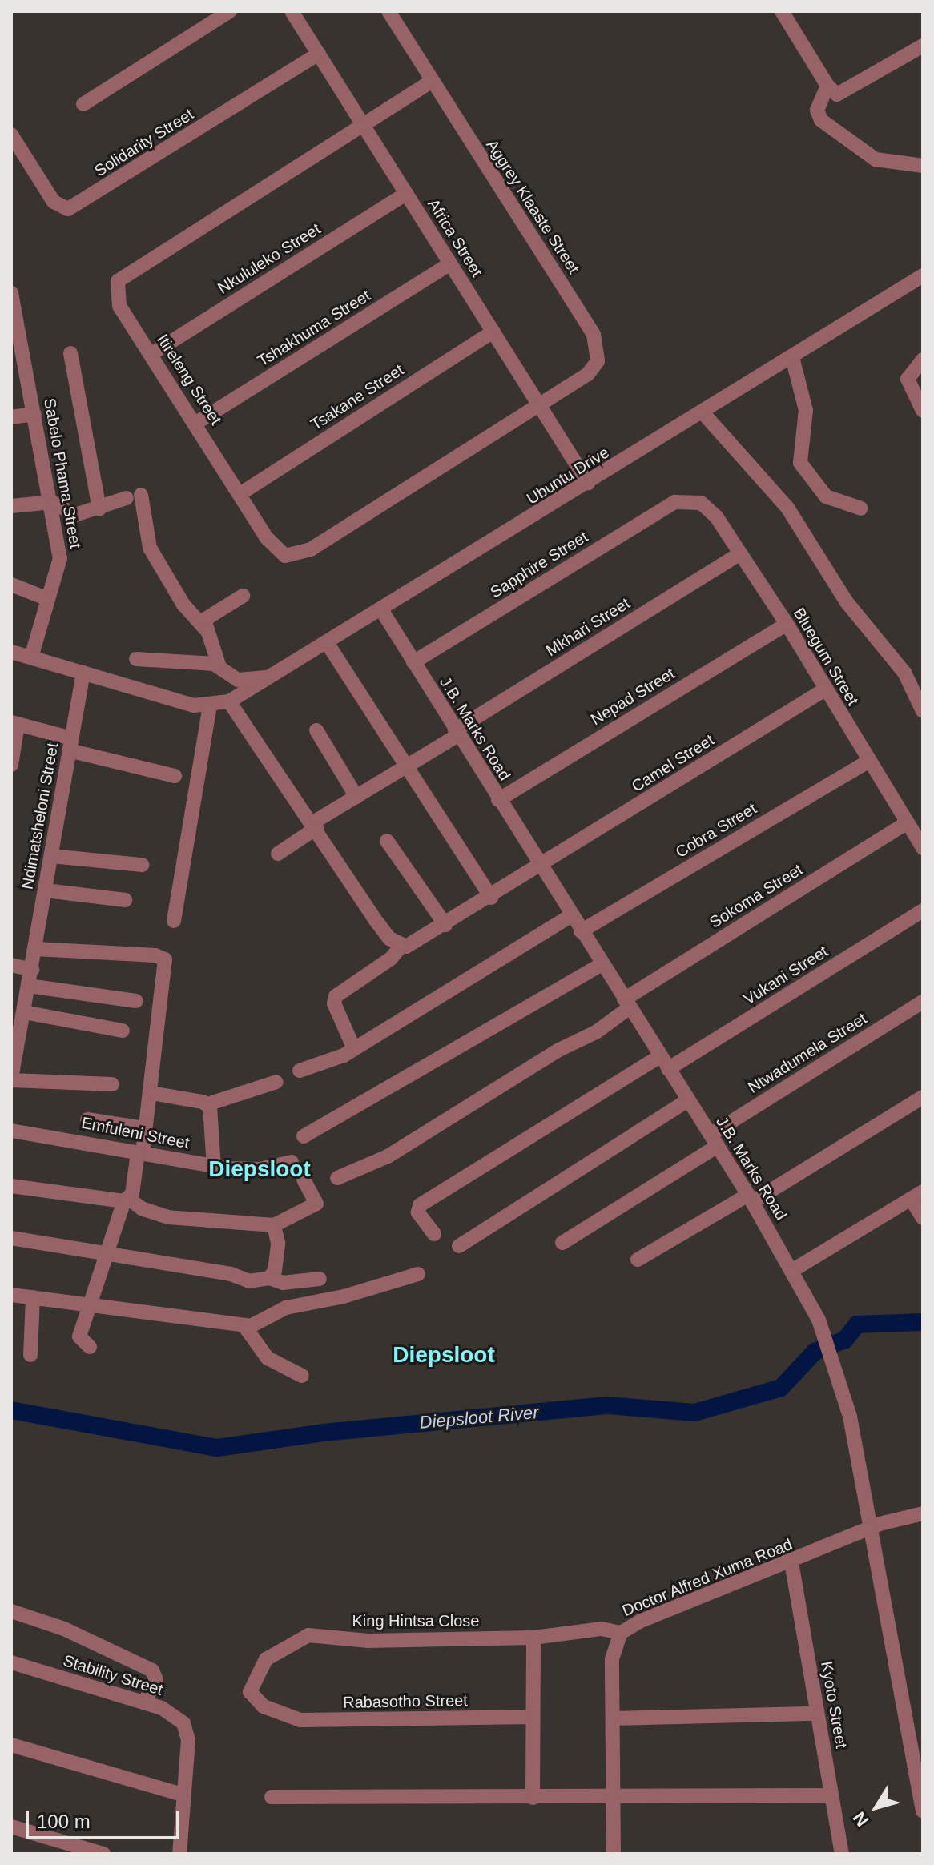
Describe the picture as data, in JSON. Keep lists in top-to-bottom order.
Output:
{
  "streets": {
    "street": [
      "Solidarity Street",
      "Aggrey Klaaste Street",
      "Africa Street",
      "Nkululeko Street",
      "Tshakhuma Street",
      "Itireleng Street",
      "Tsakane Street",
      "Sabelo Phama Street",
      "Ubuntu Drive",
      "Sapphire Street",
      "Mkhari Street",
      "Bluegum Street",
      "Nepad Street",
      "J.B. Marks Road",
      "Camel Street",
      "Ndimatsheloni Street",
      "Cobra Street",
      "Sokoma Street",
      "Vukani Street",
      "Ntwadumela Street",
      "Emfuleni Street",
      "Doctor Alfred Xuma Road",
      "King Hintsa Close",
      "Stability Street",
      "Rabasotho Street",
      "Kyoto Street"
    ]
  },
  "crossings": [
    ["Solidarity Street", "Africa Street"],
    ["Aggrey Klaaste Street", "Africa Street"],
    ["Aggrey Klaaste Street", "Itireleng Street"],
    ["Africa Street", "Nkululeko Street"],
    ["Africa Street", "Tshakhuma Street"],
    ["Africa Street", "Itireleng Street"],
    ["Africa Street", "Tsakane Street"],
    ["Africa Street", "Ubuntu Drive"],
    ["Nkululeko Street", "Itireleng Street"],
    ["Tshakhuma Street", "Itireleng Street"],
    ["Itireleng Street", "Tsakane Street"],
    ["Ubuntu Drive", "J.B. Marks Road"],
    ["Sapphire Street", "Bluegum Street"],
    ["Sapphire Street", "J.B. Marks Road"],
    ["Mkhari Street", "Bluegum Street"],
    ["Mkhari Street", "J.B. Marks Road"],
    ["Bluegum Street", "Nepad Street"],
    ["Bluegum Street", "Camel Street"],
    ["Bluegum Street", "Cobra Street"],
    ["Bluegum Street", "Sokoma Street"],
    ["Nepad Street", "J.B. Marks Road"],
    ["J.B. Marks Road", "Camel Street"],
    ["J.B. Marks Road", "Cobra Street"],
    ["J.B. Marks Road", "Sokoma Street"],
    ["J.B. Marks Road", "Vukani Street"],
    ["J.B. Marks Road", "Ntwadumela Street"],
    ["J.B. Marks Road", "Doctor Alfred Xuma Road"],
    ["Doctor Alfred Xuma Road", "King Hintsa Close"],
    ["Doctor Alfred Xuma Road", "Kyoto Street"],
    ["King Hintsa Close", "Rabasotho Street"]
  ],
  "districts": ["Diepsloot", "Diepsloot"],
  "water": ["Diepsloot River"],
  "scale_bar": "100 m",
  "north": "bottom left"
}
